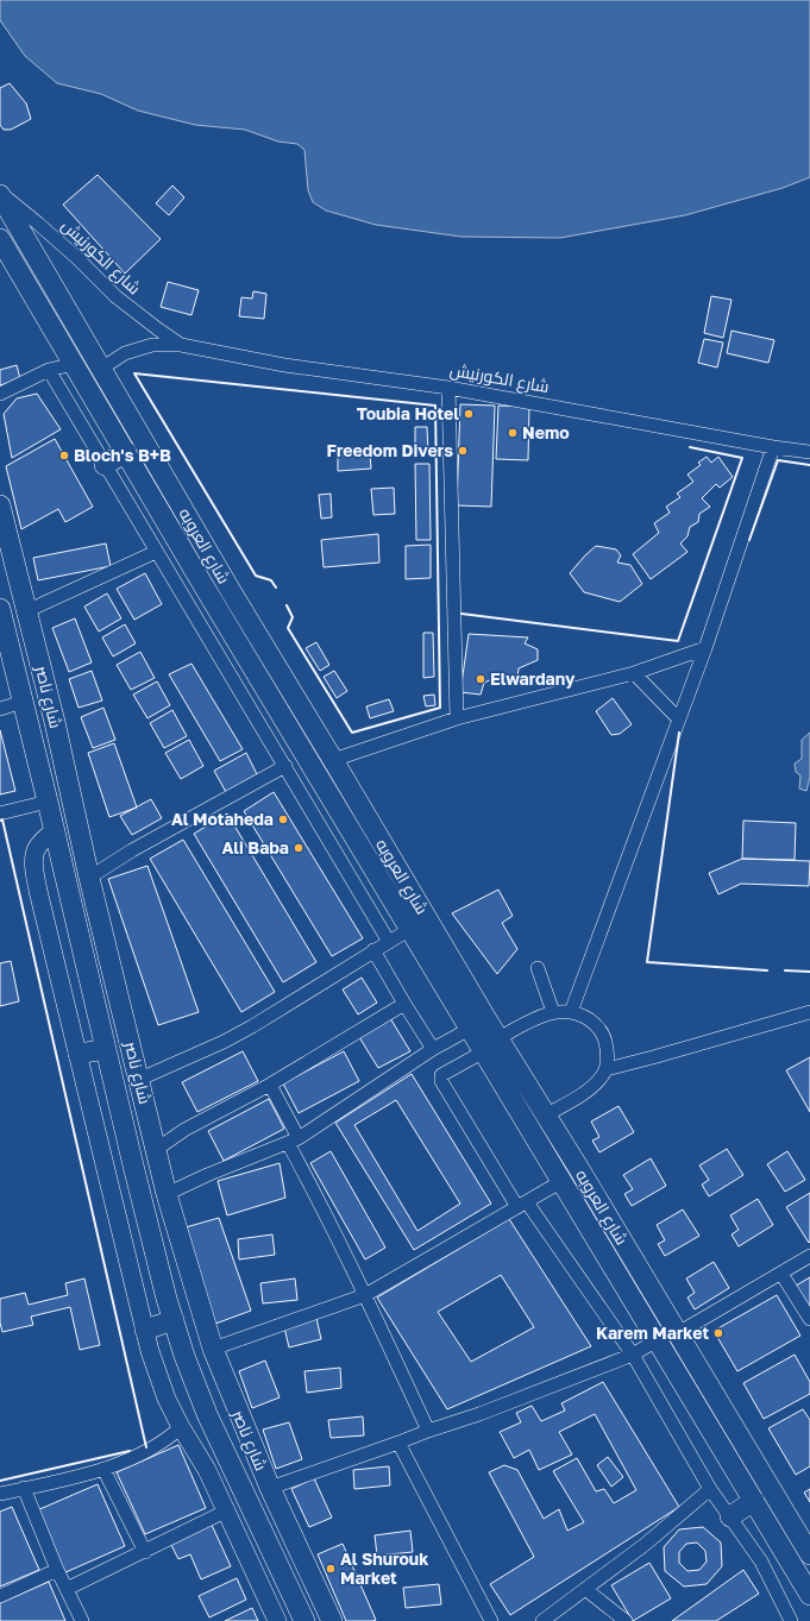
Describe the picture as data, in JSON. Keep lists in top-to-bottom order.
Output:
{
  "streets": {
    "main road": ["شارع العروبه", "شارع ناصر"],
    "street": ["شارع الكورنيش"]
  },
  "crossings": [
    ["شارع الكورنيش", "شارع العروبه"]
  ],
  "places": [
    "Toubia Hotel",
    "Nemo",
    "Freedom Divers",
    "Bloch's B+B",
    "Elwardany",
    "Al Motaheda",
    "Ali Baba",
    "Karem Market",
    "Al Shurouk Market"
  ]
}
